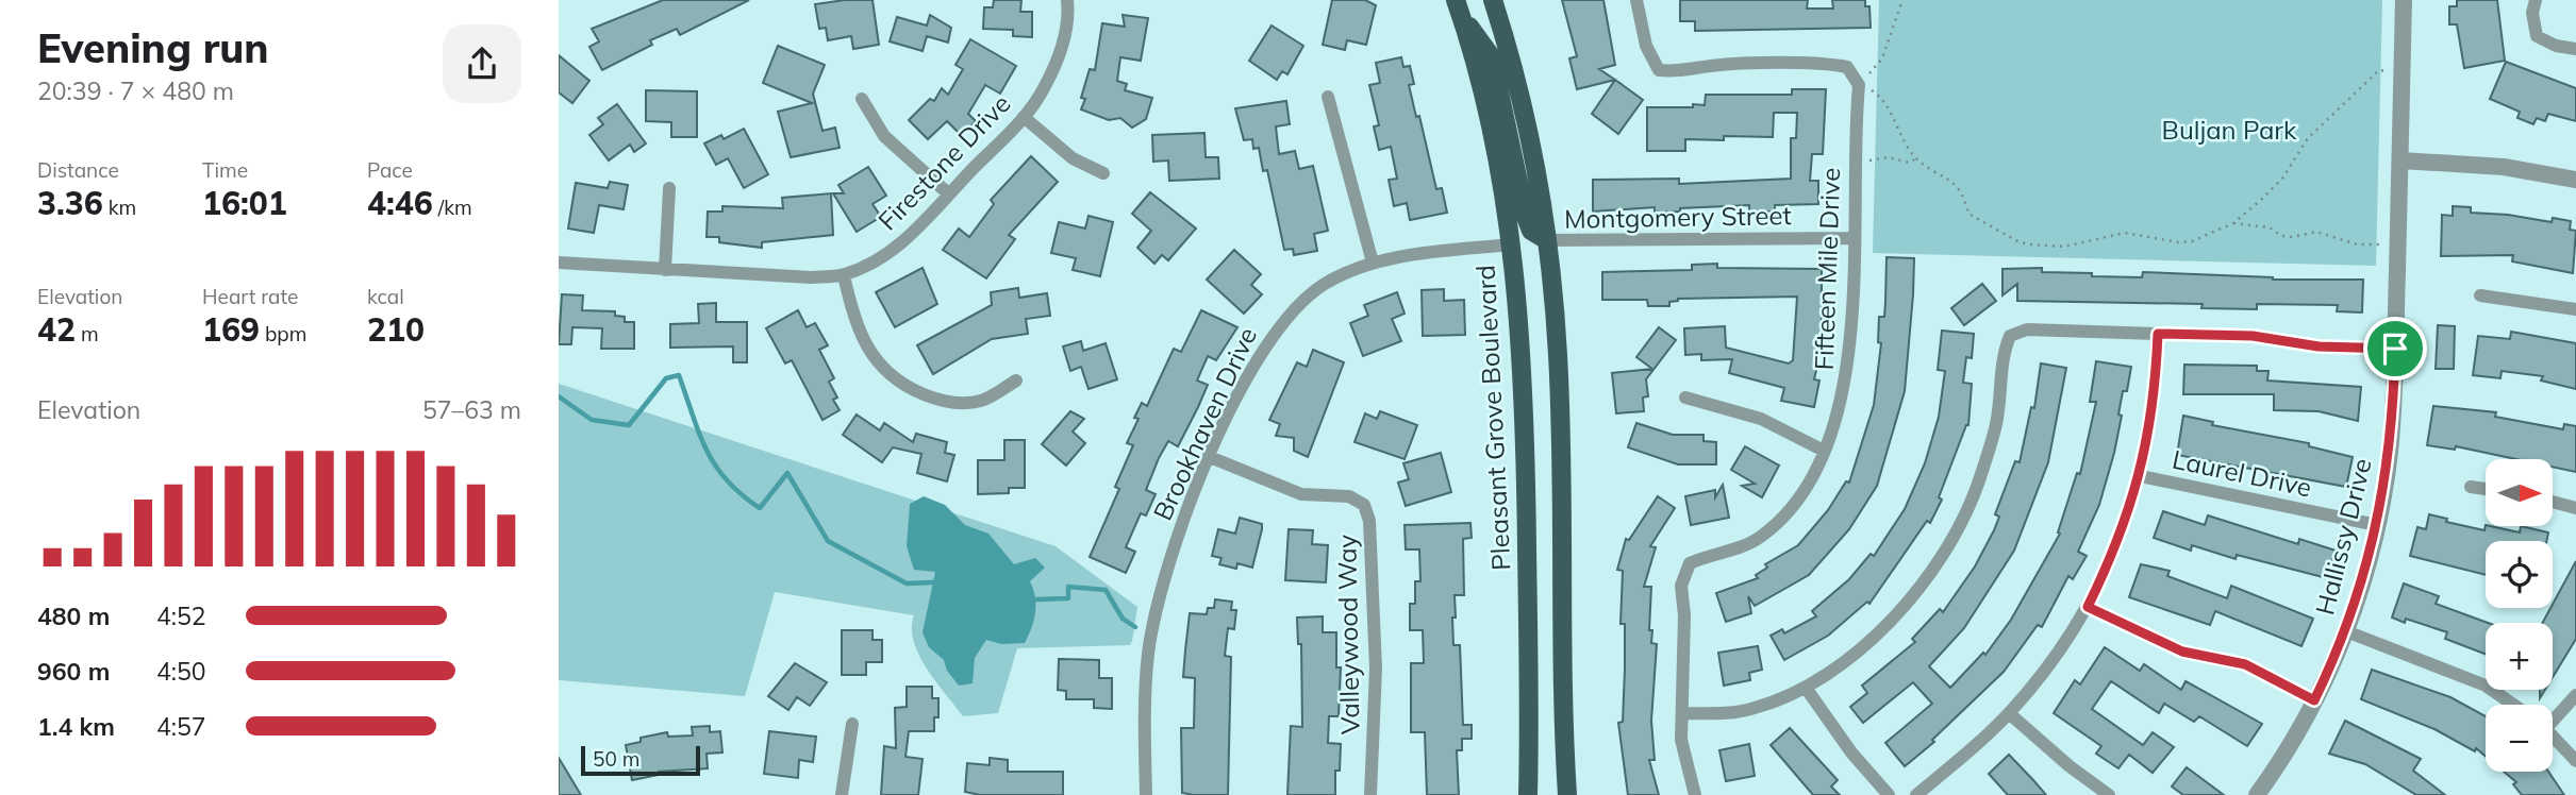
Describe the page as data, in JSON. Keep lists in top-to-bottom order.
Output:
{
  "streets": {
    "main road": ["Pleasant Grove Boulevard"],
    "street": [
      "Firestone Drive",
      "Montgomery Street",
      "Fifteen Mile Drive",
      "Brookhaven Drive",
      "Laurel Drive",
      "Hallissy Drive",
      "Valleywood Way"
    ]
  },
  "crossings": [
    ["Montgomery Street", "Fifteen Mile Drive"],
    ["Pleasant Grove Boulevard", "Brookhaven Drive"],
    ["Brookhaven Drive", "Valleywood Way"],
    ["Laurel Drive", "Hallissy Drive"]
  ],
  "parks": ["Buljan Park"],
  "scale_bar": "50 m",
  "north": "right",
  "page": {
    "heading": ["Evening run", "20:39 · 7 × 480 m"],
    "stats": [
      ["Distance", "3.36 km"],
      ["Time", "16:01"],
      ["Pace", "4:46 /km"],
      ["Elevation", "42 m"],
      ["Heart rate", "169 bpm"],
      ["kcal", "210"]
    ],
    "chart": ["Elevation", "57–63 m"],
    "map_buttons": ["+", "−"],
    "list": [
      {
        "name": "480 m",
        "note": "4:52"
      },
      {
        "name": "960 m",
        "note": "4:50"
      },
      {
        "name": "1.4 km",
        "note": "4:57"
      }
    ],
    "scale": "50 m"
  }
}
